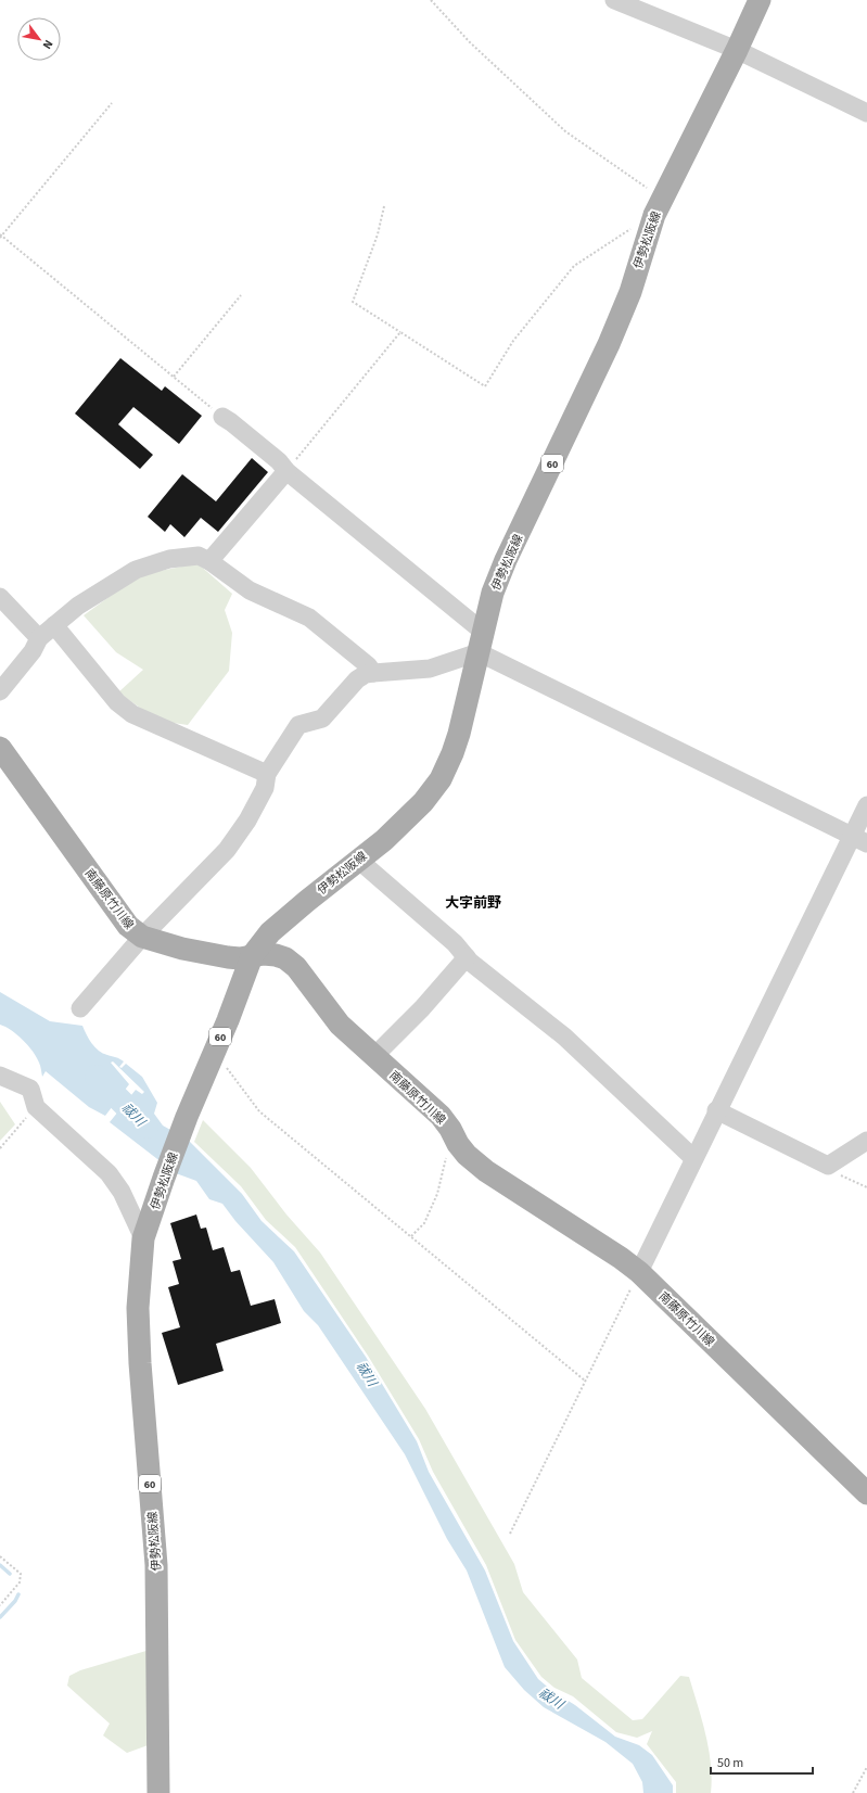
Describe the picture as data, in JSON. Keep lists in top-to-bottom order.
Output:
{
  "streets": {
    "main road": ["伊勢松阪線", "60", "南藤原竹川線"]
  },
  "crossings": [
    ["伊勢松阪線", "南藤原竹川線"]
  ],
  "districts": ["大字前野"],
  "water": ["祓川"],
  "scale_bar": "50 m",
  "north": "bottom right"
}
